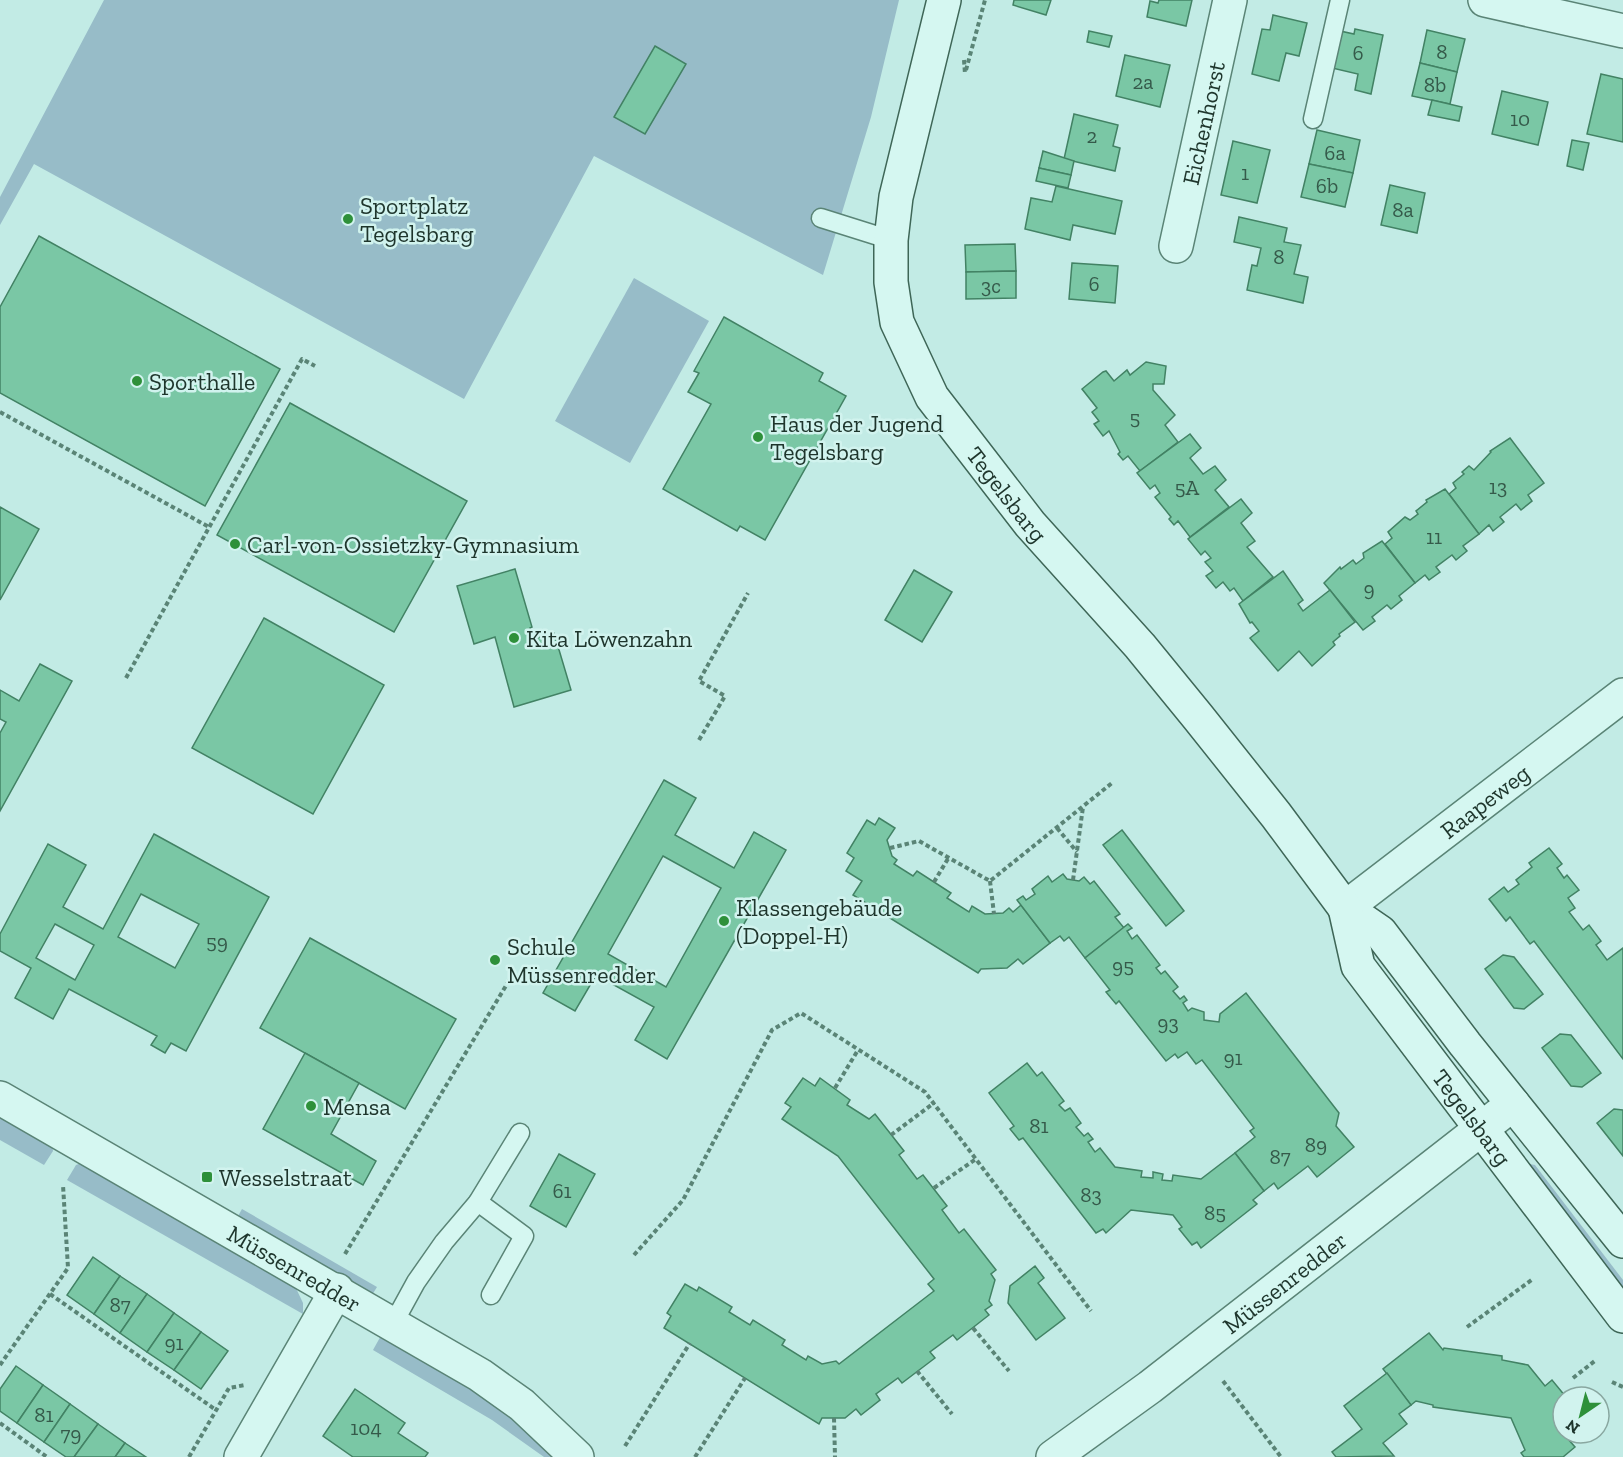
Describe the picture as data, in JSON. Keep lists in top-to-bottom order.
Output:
{
  "streets": {
    "street": [
      "Eichenhorst",
      "Tegelsbarg",
      "Raapeweg",
      "Müssenredder"
    ]
  },
  "crossings": [
    ["Tegelsbarg", "Raapeweg"],
    ["Tegelsbarg", "Müssenredder"]
  ],
  "places": {
    "other": [
      "Sportplatz Tegelsbarg",
      "Sporthalle",
      "Haus der Jugend Tegelsbarg",
      "Carl-von-Ossietzky-Gymnasium",
      "Kita Löwenzahn",
      "Klassengebäude (Doppel-H)",
      "Schule Müssenredder",
      "Mensa"
    ],
    "transit": ["Wesselstraat"]
  },
  "house_numbers": [
    "8",
    "6",
    "2a",
    "8b",
    "10",
    "2",
    "6a",
    "1",
    "6b",
    "8a",
    "8",
    "6",
    "3c",
    "5",
    "13",
    "5A",
    "11",
    "9",
    "59",
    "95",
    "93",
    "91",
    "81",
    "89",
    "87",
    "61",
    "83",
    "85",
    "87",
    "91",
    "81",
    "104",
    "79"
  ],
  "north": "bottom left"
}
